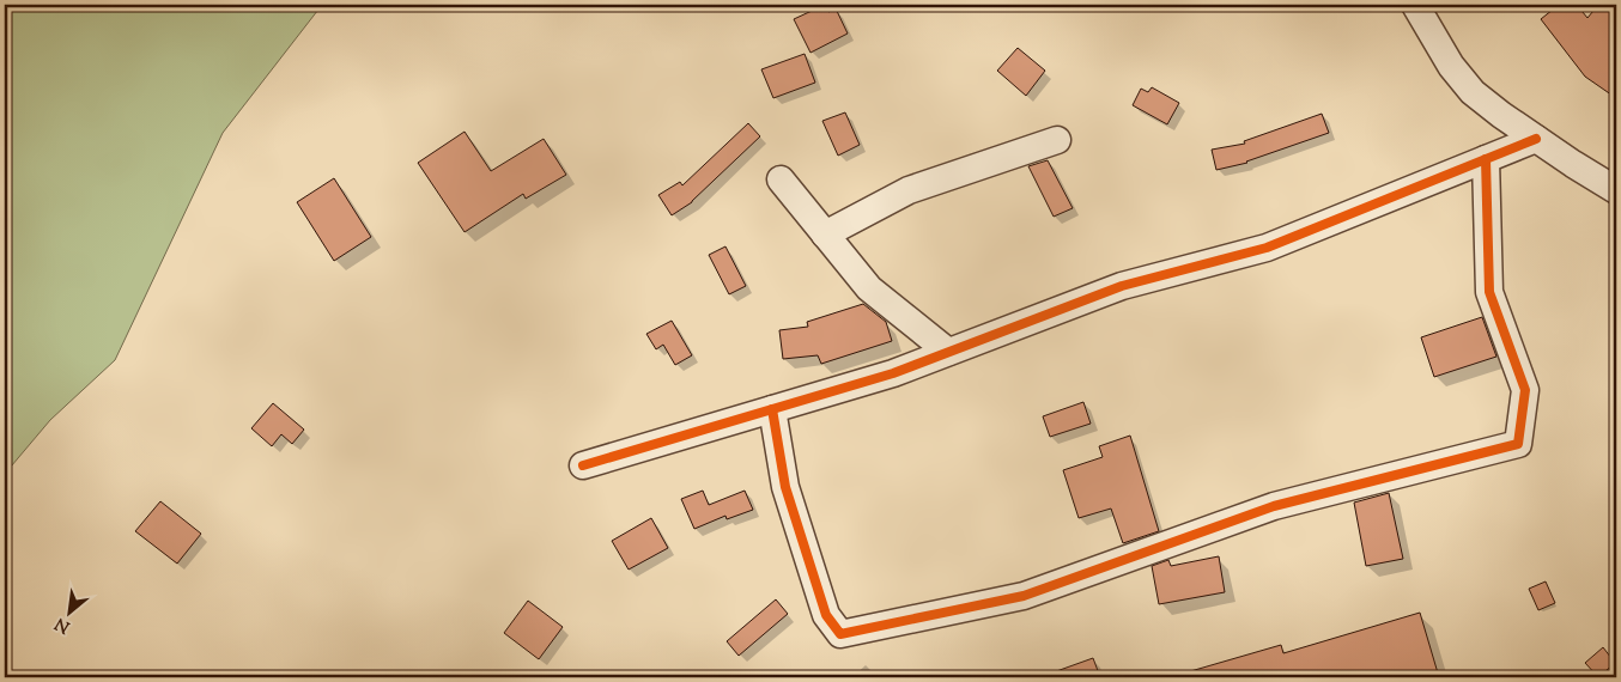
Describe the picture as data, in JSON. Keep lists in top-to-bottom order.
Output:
{
  "north": "bottom left"
}
